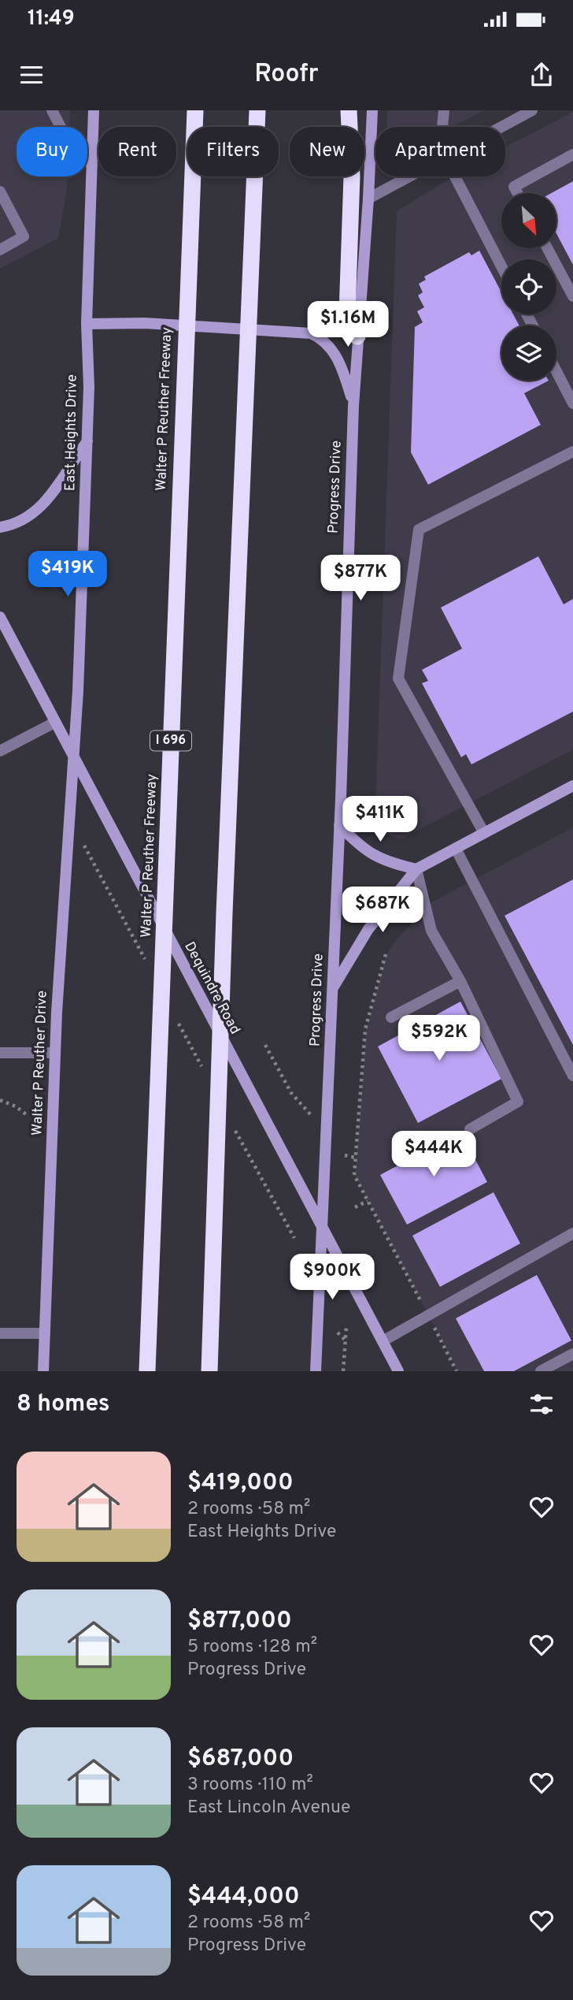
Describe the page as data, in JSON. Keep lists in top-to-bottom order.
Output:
{
  "streets": {
    "highway": ["Walter P Reuther Freeway", "I 696"],
    "main road": [
      "East Heights Drive",
      "Progress Drive",
      "Dequindre Road",
      "Walter P Reuther Drive"
    ]
  },
  "crossings": [
    ["East Heights Drive", "Dequindre Road"],
    ["East Heights Drive", "Walter P Reuther Drive"],
    ["Progress Drive", "Dequindre Road"],
    ["Dequindre Road", "Walter P Reuther Drive"]
  ],
  "north": "bottom right",
  "page": {
    "status": "11:49",
    "header": "Roofr",
    "chip": [
      "Buy",
      "Rent",
      "Filters",
      "New",
      "Apartment"
    ],
    "price": [
      "$1.16M",
      "$419K",
      "$877K",
      "$411K",
      "$687K",
      "$592K",
      "$444K",
      "$900K"
    ],
    "heading": "8 homes",
    "list": [
      {
        "name": "$419,000",
        "note": "2 rooms · 58 m² · East Heights Drive"
      },
      {
        "name": "$877,000",
        "note": "5 rooms · 128 m² · Progress Drive"
      },
      {
        "name": "$687,000",
        "note": "3 rooms · 110 m² · East Lincoln Avenue"
      },
      {
        "name": "$444,000",
        "note": "2 rooms · 58 m² · Progress Drive"
      }
    ]
  }
}
